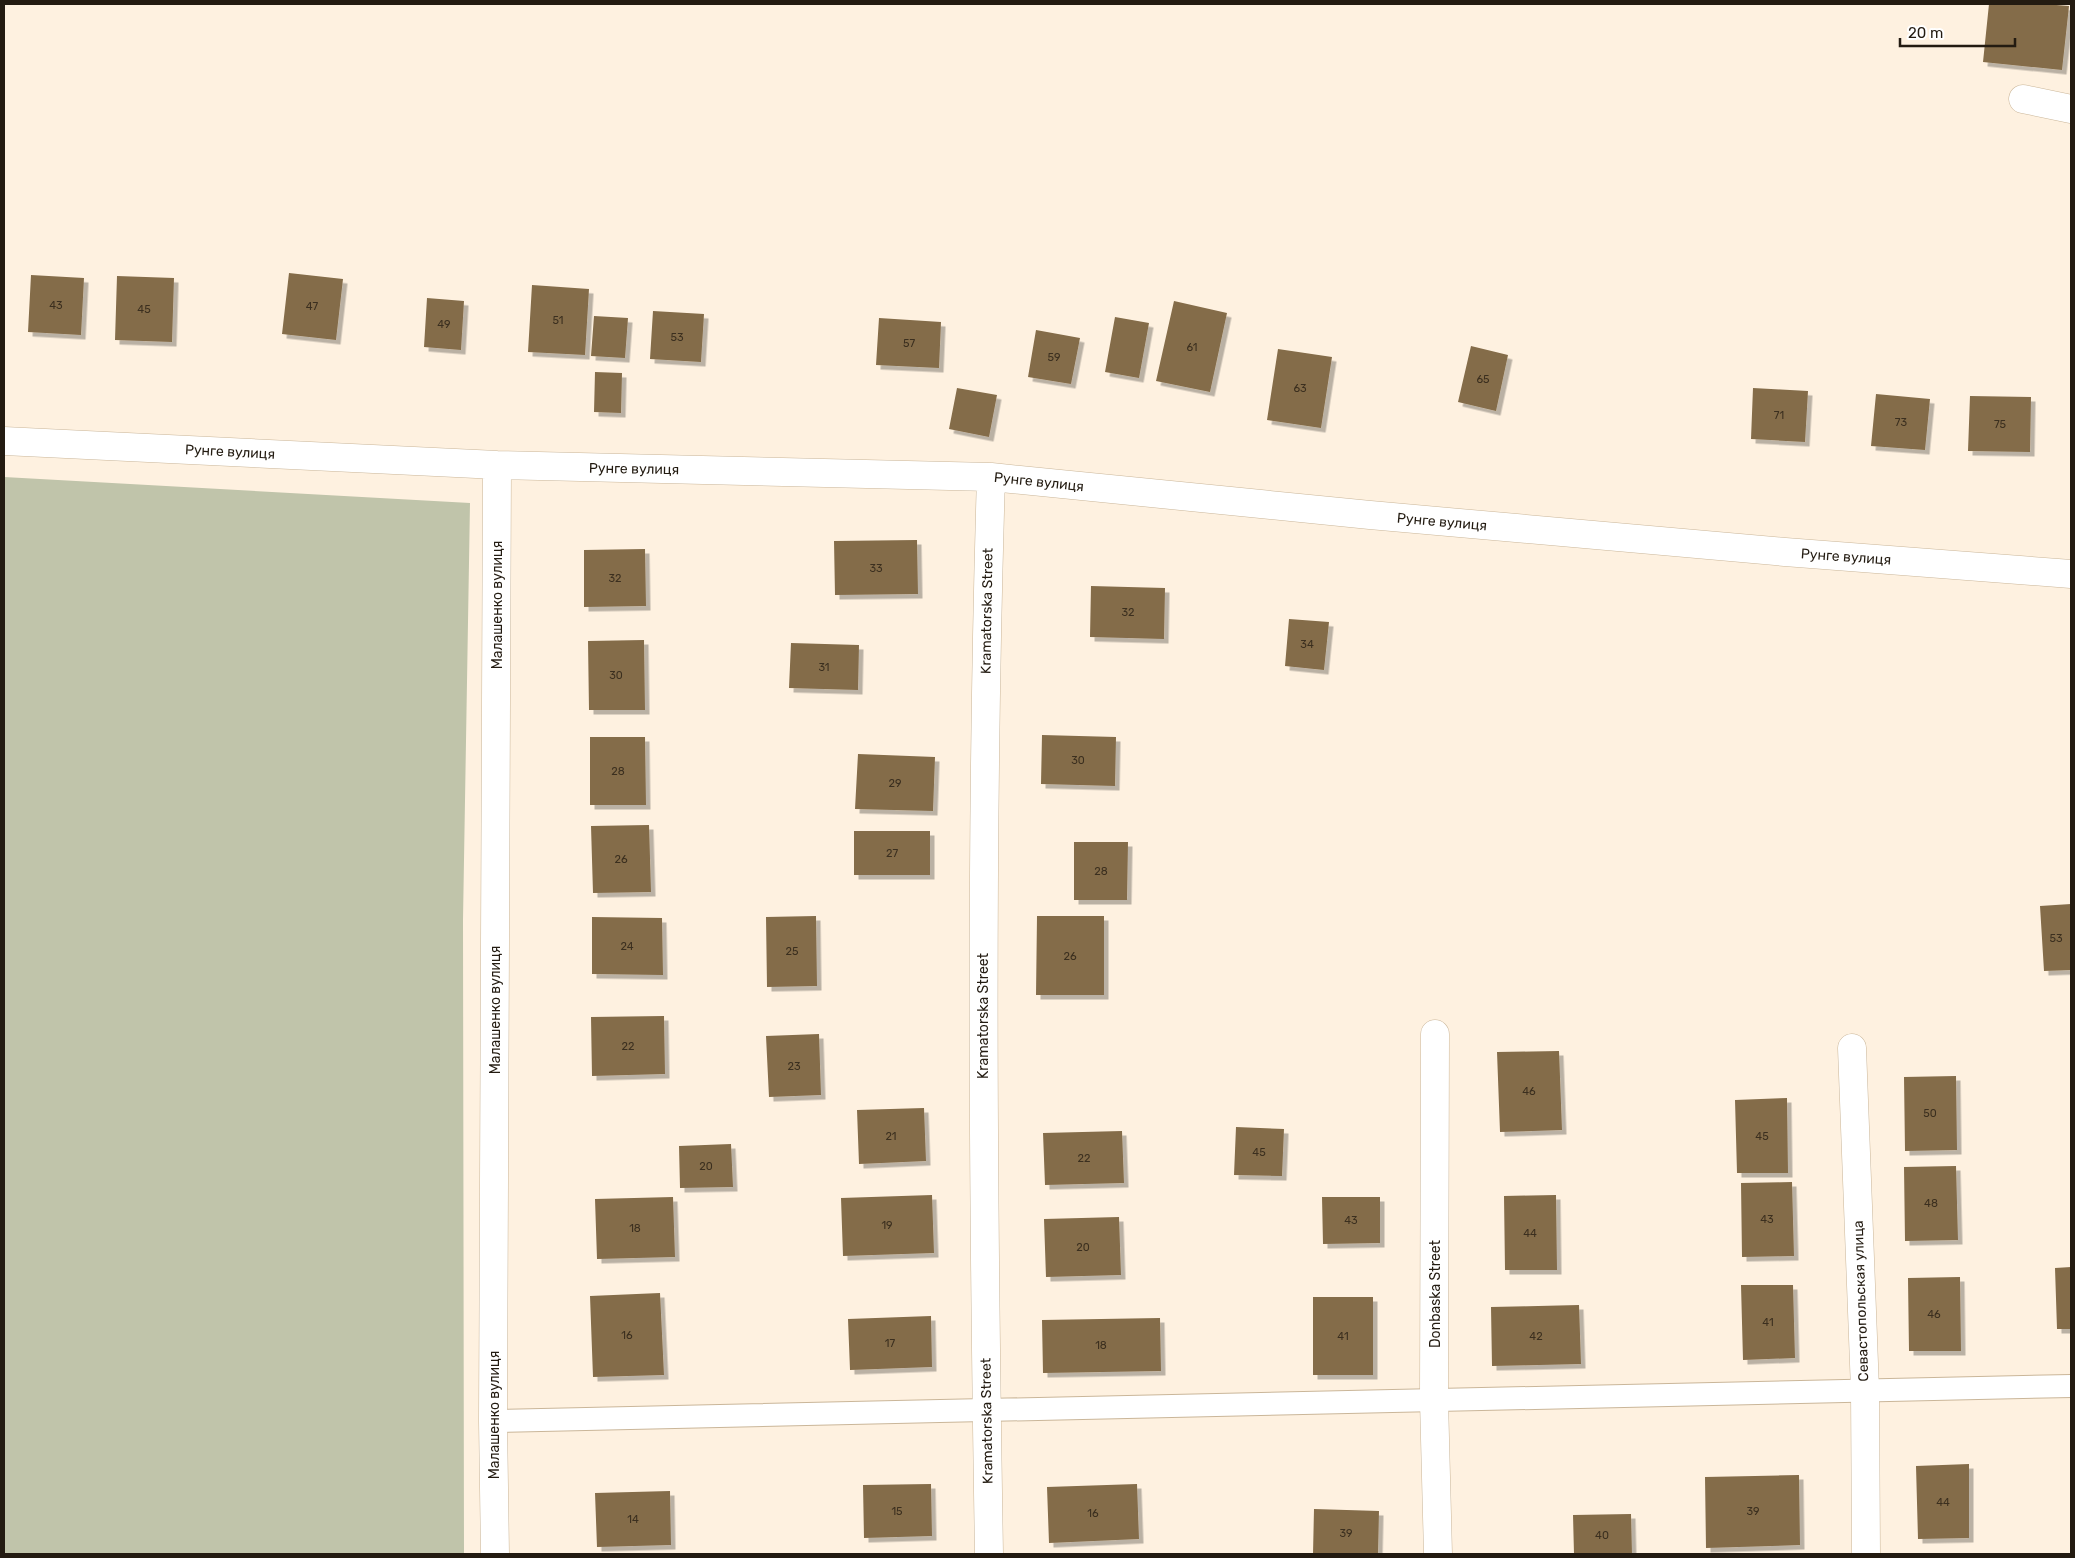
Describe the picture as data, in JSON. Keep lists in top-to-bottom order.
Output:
{
  "streets": {
    "street": [
      "Рунге вулиця",
      "Малашенко вулиця",
      "Kramatorska Street",
      "Donbaska Street",
      "Севастопольская улица"
    ]
  },
  "crossings": [
    ["Рунге вулиця", "Малашенко вулиця"],
    ["Рунге вулиця", "Kramatorska Street"]
  ],
  "house_numbers": [
    "43",
    "47",
    "45",
    "51",
    "49",
    "53",
    "57",
    "61",
    "59",
    "65",
    "63",
    "71",
    "73",
    "75",
    "33",
    "32",
    "32",
    "34",
    "31",
    "30",
    "30",
    "28",
    "29",
    "27",
    "26",
    "28",
    "53",
    "24",
    "25",
    "26",
    "22",
    "23",
    "46",
    "50",
    "21",
    "45",
    "45",
    "22",
    "20",
    "48",
    "43",
    "43",
    "19",
    "18",
    "44",
    "20",
    "46",
    "41",
    "16",
    "41",
    "42",
    "17",
    "18",
    "44",
    "15",
    "39",
    "16",
    "14",
    "39",
    "40"
  ],
  "scale_bar": "20 m"
}
